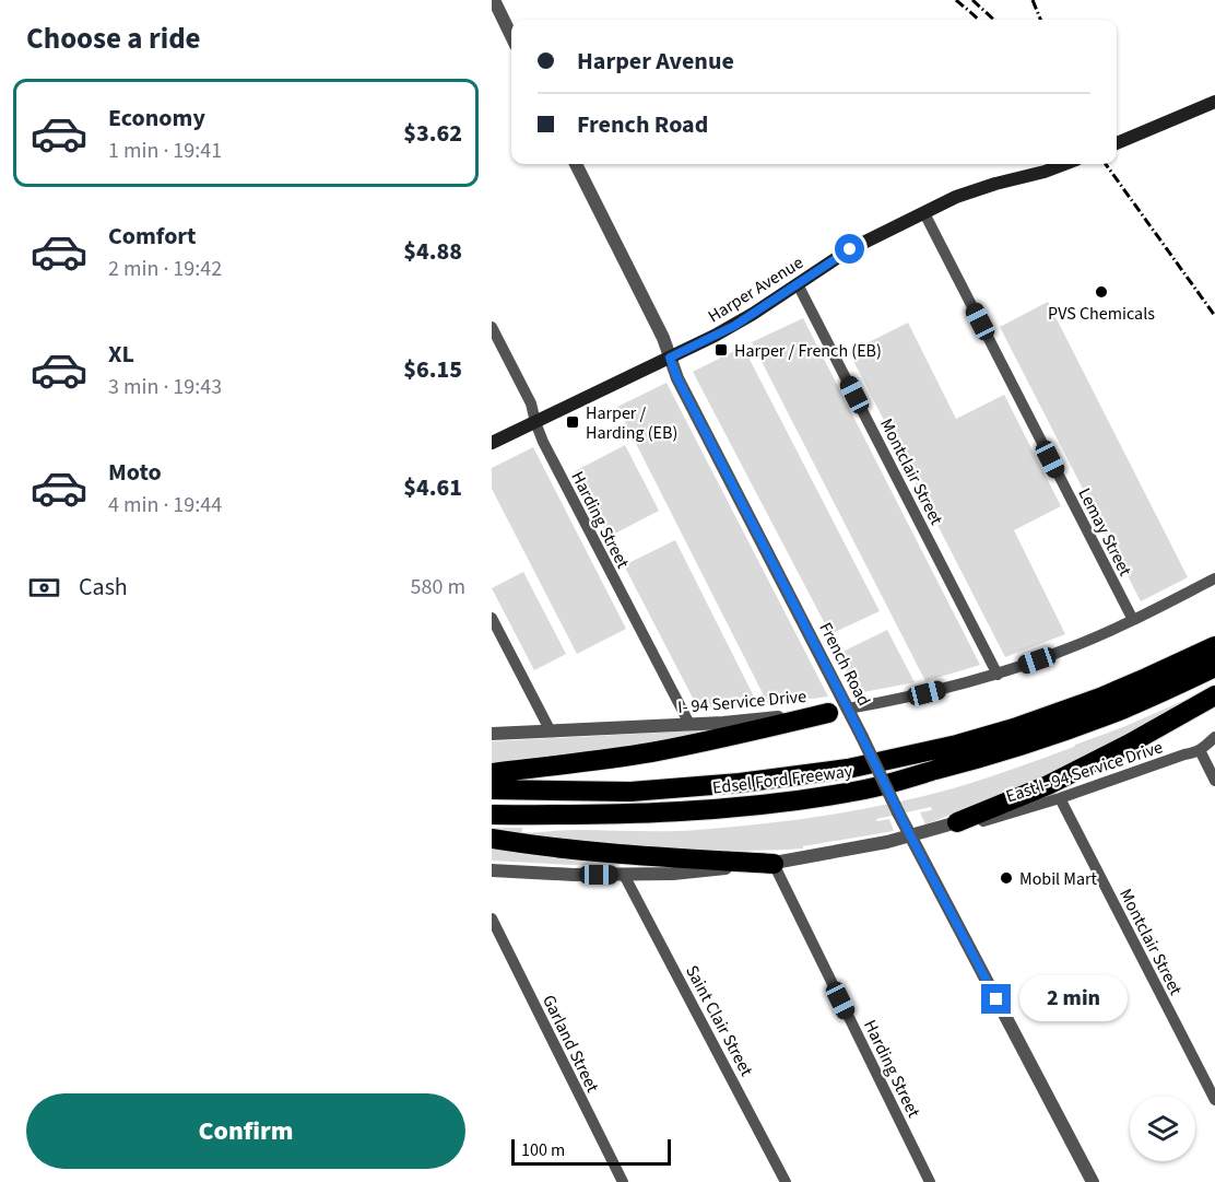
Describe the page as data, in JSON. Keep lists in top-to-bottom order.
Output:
{
  "streets": {
    "highway": ["Edsel Ford Freeway"],
    "main road": ["Harper Avenue"],
    "street": [
      "Montclair Street",
      "Harding Street",
      "Lemay Street",
      "French Road",
      "I- 94 Service Drive",
      "East I- 94 Service Drive",
      "Saint Clair Street",
      "Garland Street"
    ]
  },
  "crossings": [
    ["Harper Avenue", "Montclair Street"],
    ["Harper Avenue", "Harding Street"],
    ["Harper Avenue", "Lemay Street"],
    ["Harper Avenue", "French Road"],
    ["Montclair Street", "I- 94 Service Drive"],
    ["Montclair Street", "East I- 94 Service Drive"],
    ["Harding Street", "I- 94 Service Drive"],
    ["Lemay Street", "I- 94 Service Drive"],
    ["French Road", "I- 94 Service Drive"]
  ],
  "places": {
    "other": ["PVS Chemicals", "Mobil Mart"],
    "transit": ["Harper / French (EB)", "Harper / Harding (EB)"]
  },
  "scale_bar": "100 m",
  "page": {
    "heading": "Choose a ride",
    "banner": ["Harper Avenue", "French Road"],
    "list": [
      {
        "name": "Economy",
        "note": "1 min · 19:41",
        "value": "$3.62"
      },
      {
        "name": "Comfort",
        "note": "2 min · 19:42",
        "value": "$4.88"
      },
      {
        "name": "XL",
        "note": "3 min · 19:43",
        "value": "$6.15"
      },
      {
        "name": "Moto",
        "note": "4 min · 19:44",
        "value": "$4.61"
      }
    ],
    "pay": ["Cash", "580 m"],
    "bubble": "2 min",
    "buttons": "Confirm",
    "scale": "100 m"
  }
}
